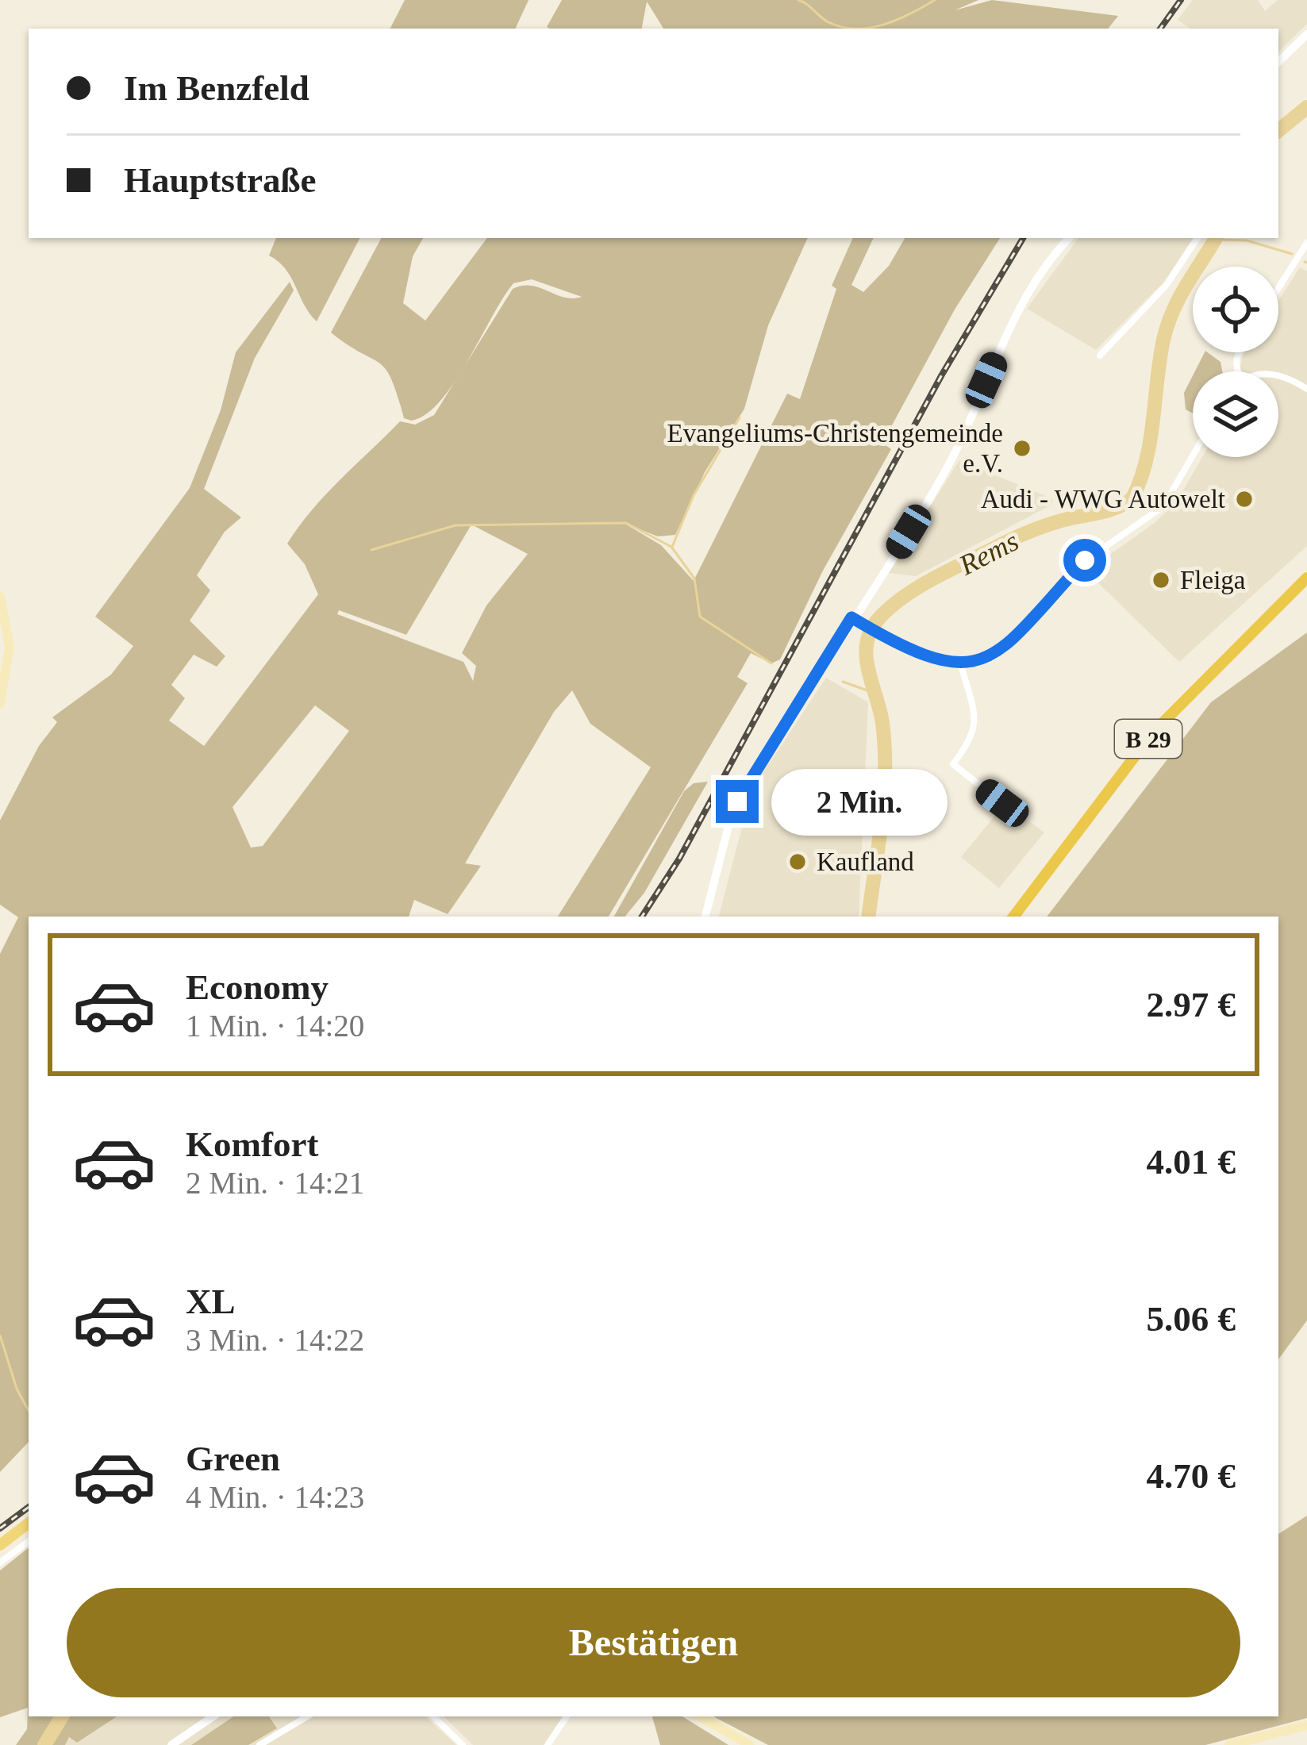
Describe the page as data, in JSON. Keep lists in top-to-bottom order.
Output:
{
  "streets": {
    "highway": ["B 29"]
  },
  "water": ["Rems"],
  "places": [
    "Evangeliums-Christengemeinde e.V.",
    "Audi - WWG Autowelt",
    "Fleiga",
    "Kaufland"
  ],
  "page": {
    "banner": ["Im Benzfeld", "Hauptstraße"],
    "bubble": "2 Min.",
    "list": [
      {
        "name": "Economy",
        "note": "1 Min. · 14:20",
        "value": "2.97 €"
      },
      {
        "name": "Komfort",
        "note": "2 Min. · 14:21",
        "value": "4.01 €"
      },
      {
        "name": "XL",
        "note": "3 Min. · 14:22",
        "value": "5.06 €"
      },
      {
        "name": "Green",
        "note": "4 Min. · 14:23",
        "value": "4.70 €"
      }
    ],
    "buttons": "Bestätigen"
  }
}
